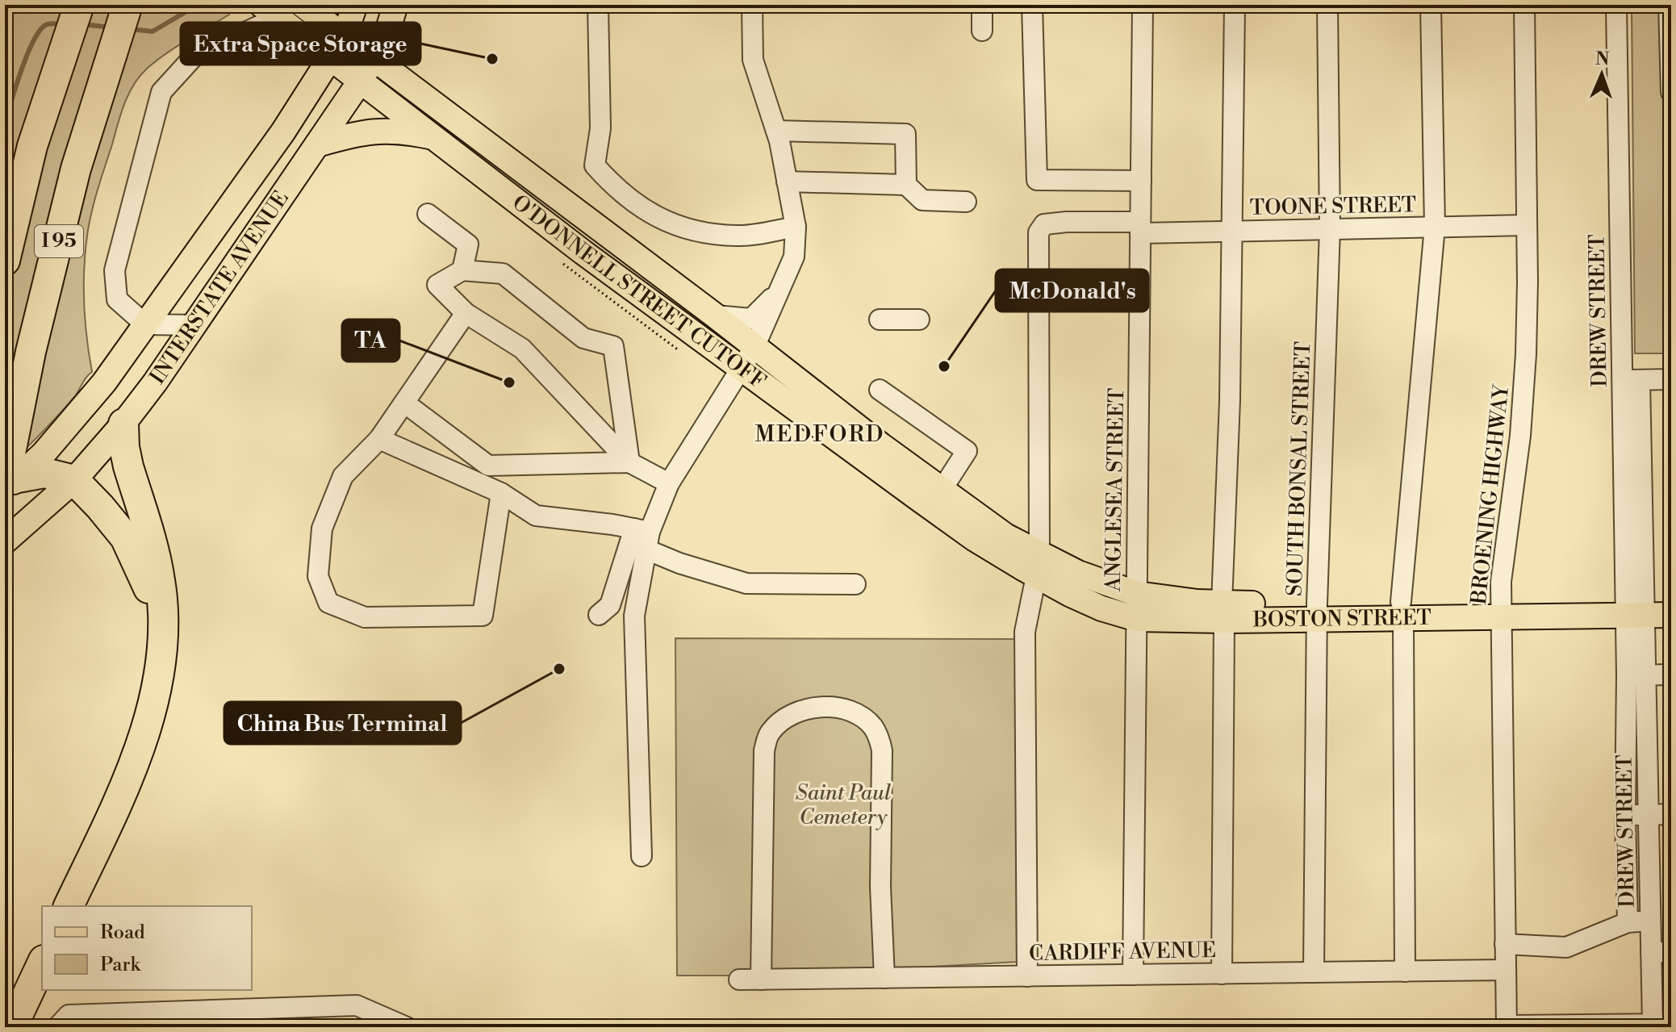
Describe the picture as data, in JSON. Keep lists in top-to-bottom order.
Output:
{
  "streets": {
    "highway": ["I 95"],
    "main road": ["INTERSTATE AVENUE", "O'DONNELL STREET CUTOFF", "BOSTON STREET"],
    "street": [
      "TOONE STREET",
      "DREW STREET",
      "SOUTH BONSAL STREET",
      "ANGLESEA STREET",
      "BROENING HIGHWAY",
      "CARDIFF AVENUE"
    ]
  },
  "crossings": [
    ["TOONE STREET", "O'DONNELL STREET CUTOFF"],
    ["TOONE STREET", "SOUTH BONSAL STREET"],
    ["TOONE STREET", "ANGLESEA STREET"],
    ["TOONE STREET", "BROENING HIGHWAY"],
    ["TOONE STREET", "BOSTON STREET"],
    ["TOONE STREET", "CARDIFF AVENUE"],
    ["I 95", "INTERSTATE AVENUE"],
    ["INTERSTATE AVENUE", "O'DONNELL STREET CUTOFF"],
    ["O'DONNELL STREET CUTOFF", "BOSTON STREET"],
    ["DREW STREET", "BOSTON STREET"],
    ["SOUTH BONSAL STREET", "BOSTON STREET"],
    ["SOUTH BONSAL STREET", "CARDIFF AVENUE"],
    ["ANGLESEA STREET", "BOSTON STREET"],
    ["ANGLESEA STREET", "CARDIFF AVENUE"],
    ["BROENING HIGHWAY", "BOSTON STREET"],
    ["BROENING HIGHWAY", "CARDIFF AVENUE"]
  ],
  "districts": ["MEDFORD"],
  "parks": ["Saint Paul Cemetery"],
  "places": [
    "Extra Space Storage",
    "McDonald's",
    "TA",
    "China Bus Terminal"
  ],
  "legend": ["Road", "Park"],
  "north": "top"
}
